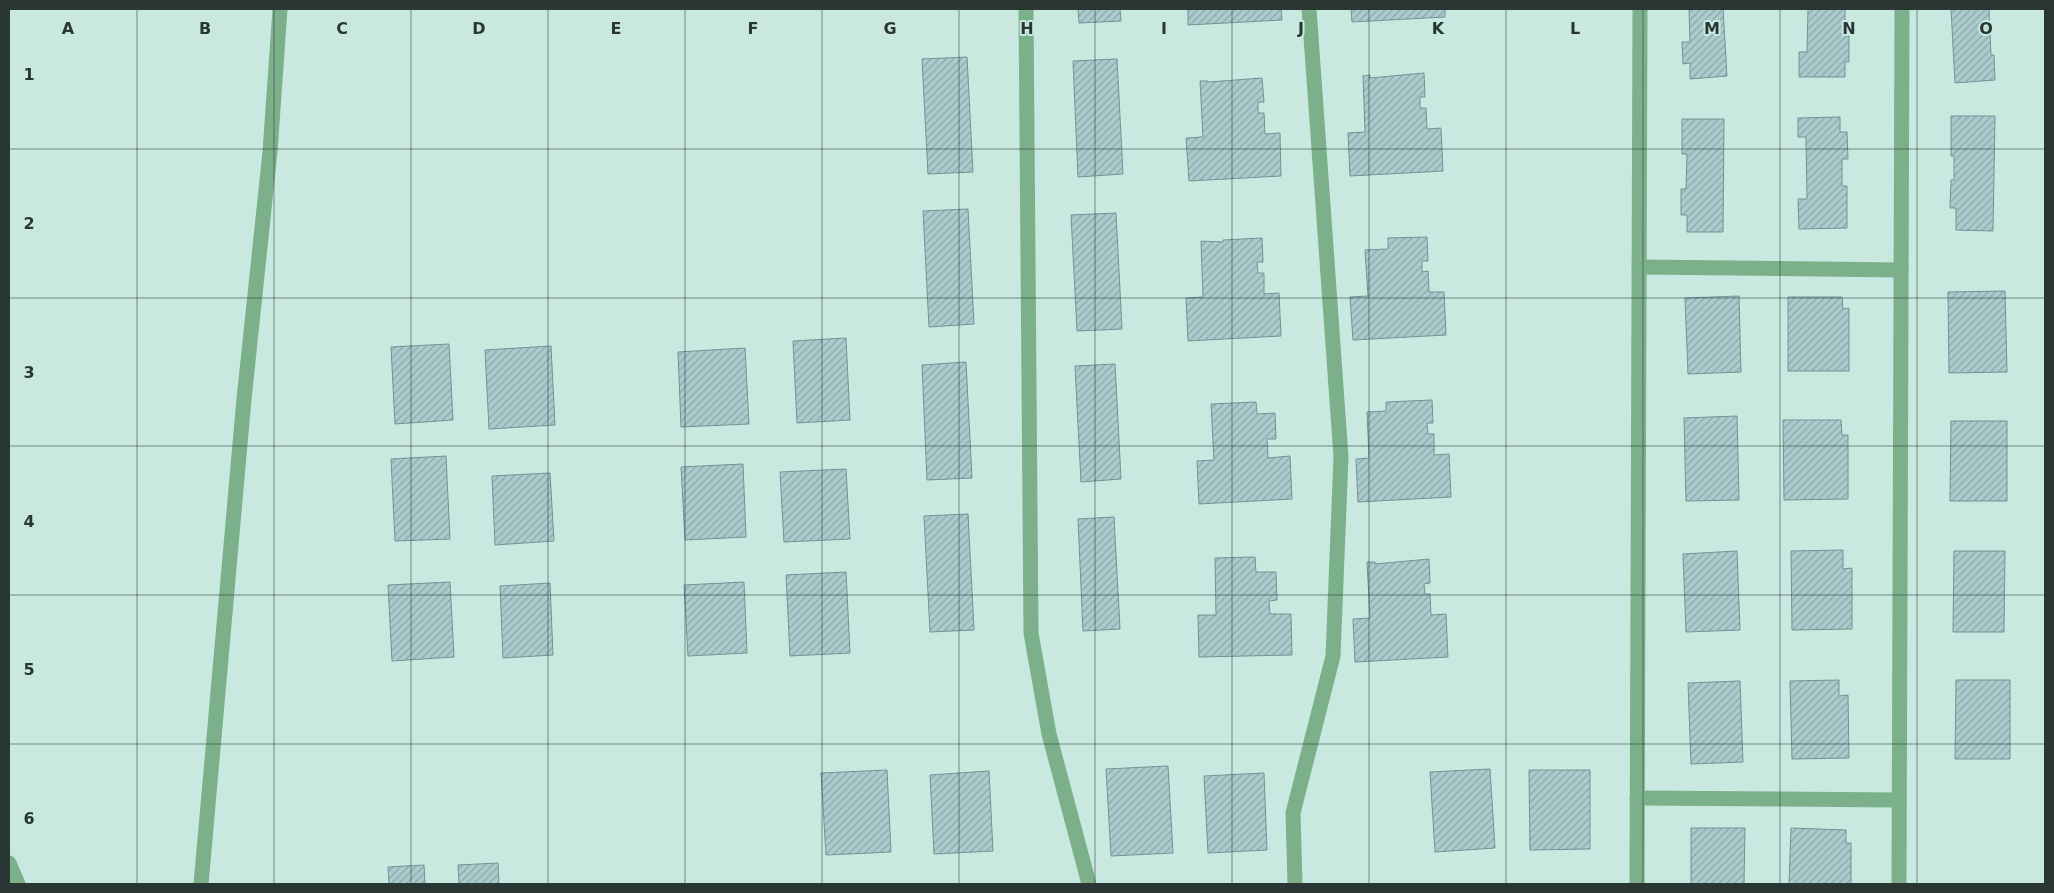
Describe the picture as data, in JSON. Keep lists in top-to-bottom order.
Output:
{
  "grid": {
    "columns": [
      "A",
      "B",
      "C",
      "D",
      "E",
      "F",
      "G",
      "H",
      "I",
      "J",
      "K",
      "L",
      "M",
      "N",
      "O"
    ],
    "rows": [
      "1",
      "2",
      "3",
      "4",
      "5",
      "6"
    ]
  }
}
